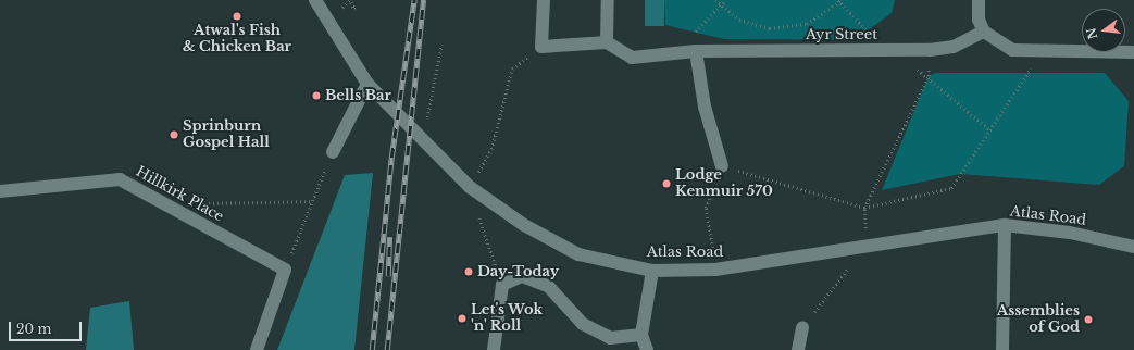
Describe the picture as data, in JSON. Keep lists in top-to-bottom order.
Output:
{
  "streets": {
    "street": ["Ayr Street", "Hillkirk Place", "Atlas Road"]
  },
  "places": [
    "Atwal's Fish & Chicken Bar",
    "Bells Bar",
    "Sprinburn Gospel Hall",
    "Lodge Kenmuir 570",
    "Day-Today",
    "Let's Wok 'n' Roll",
    "Assemblies of God"
  ],
  "scale_bar": "20 m",
  "north": "left"
}
